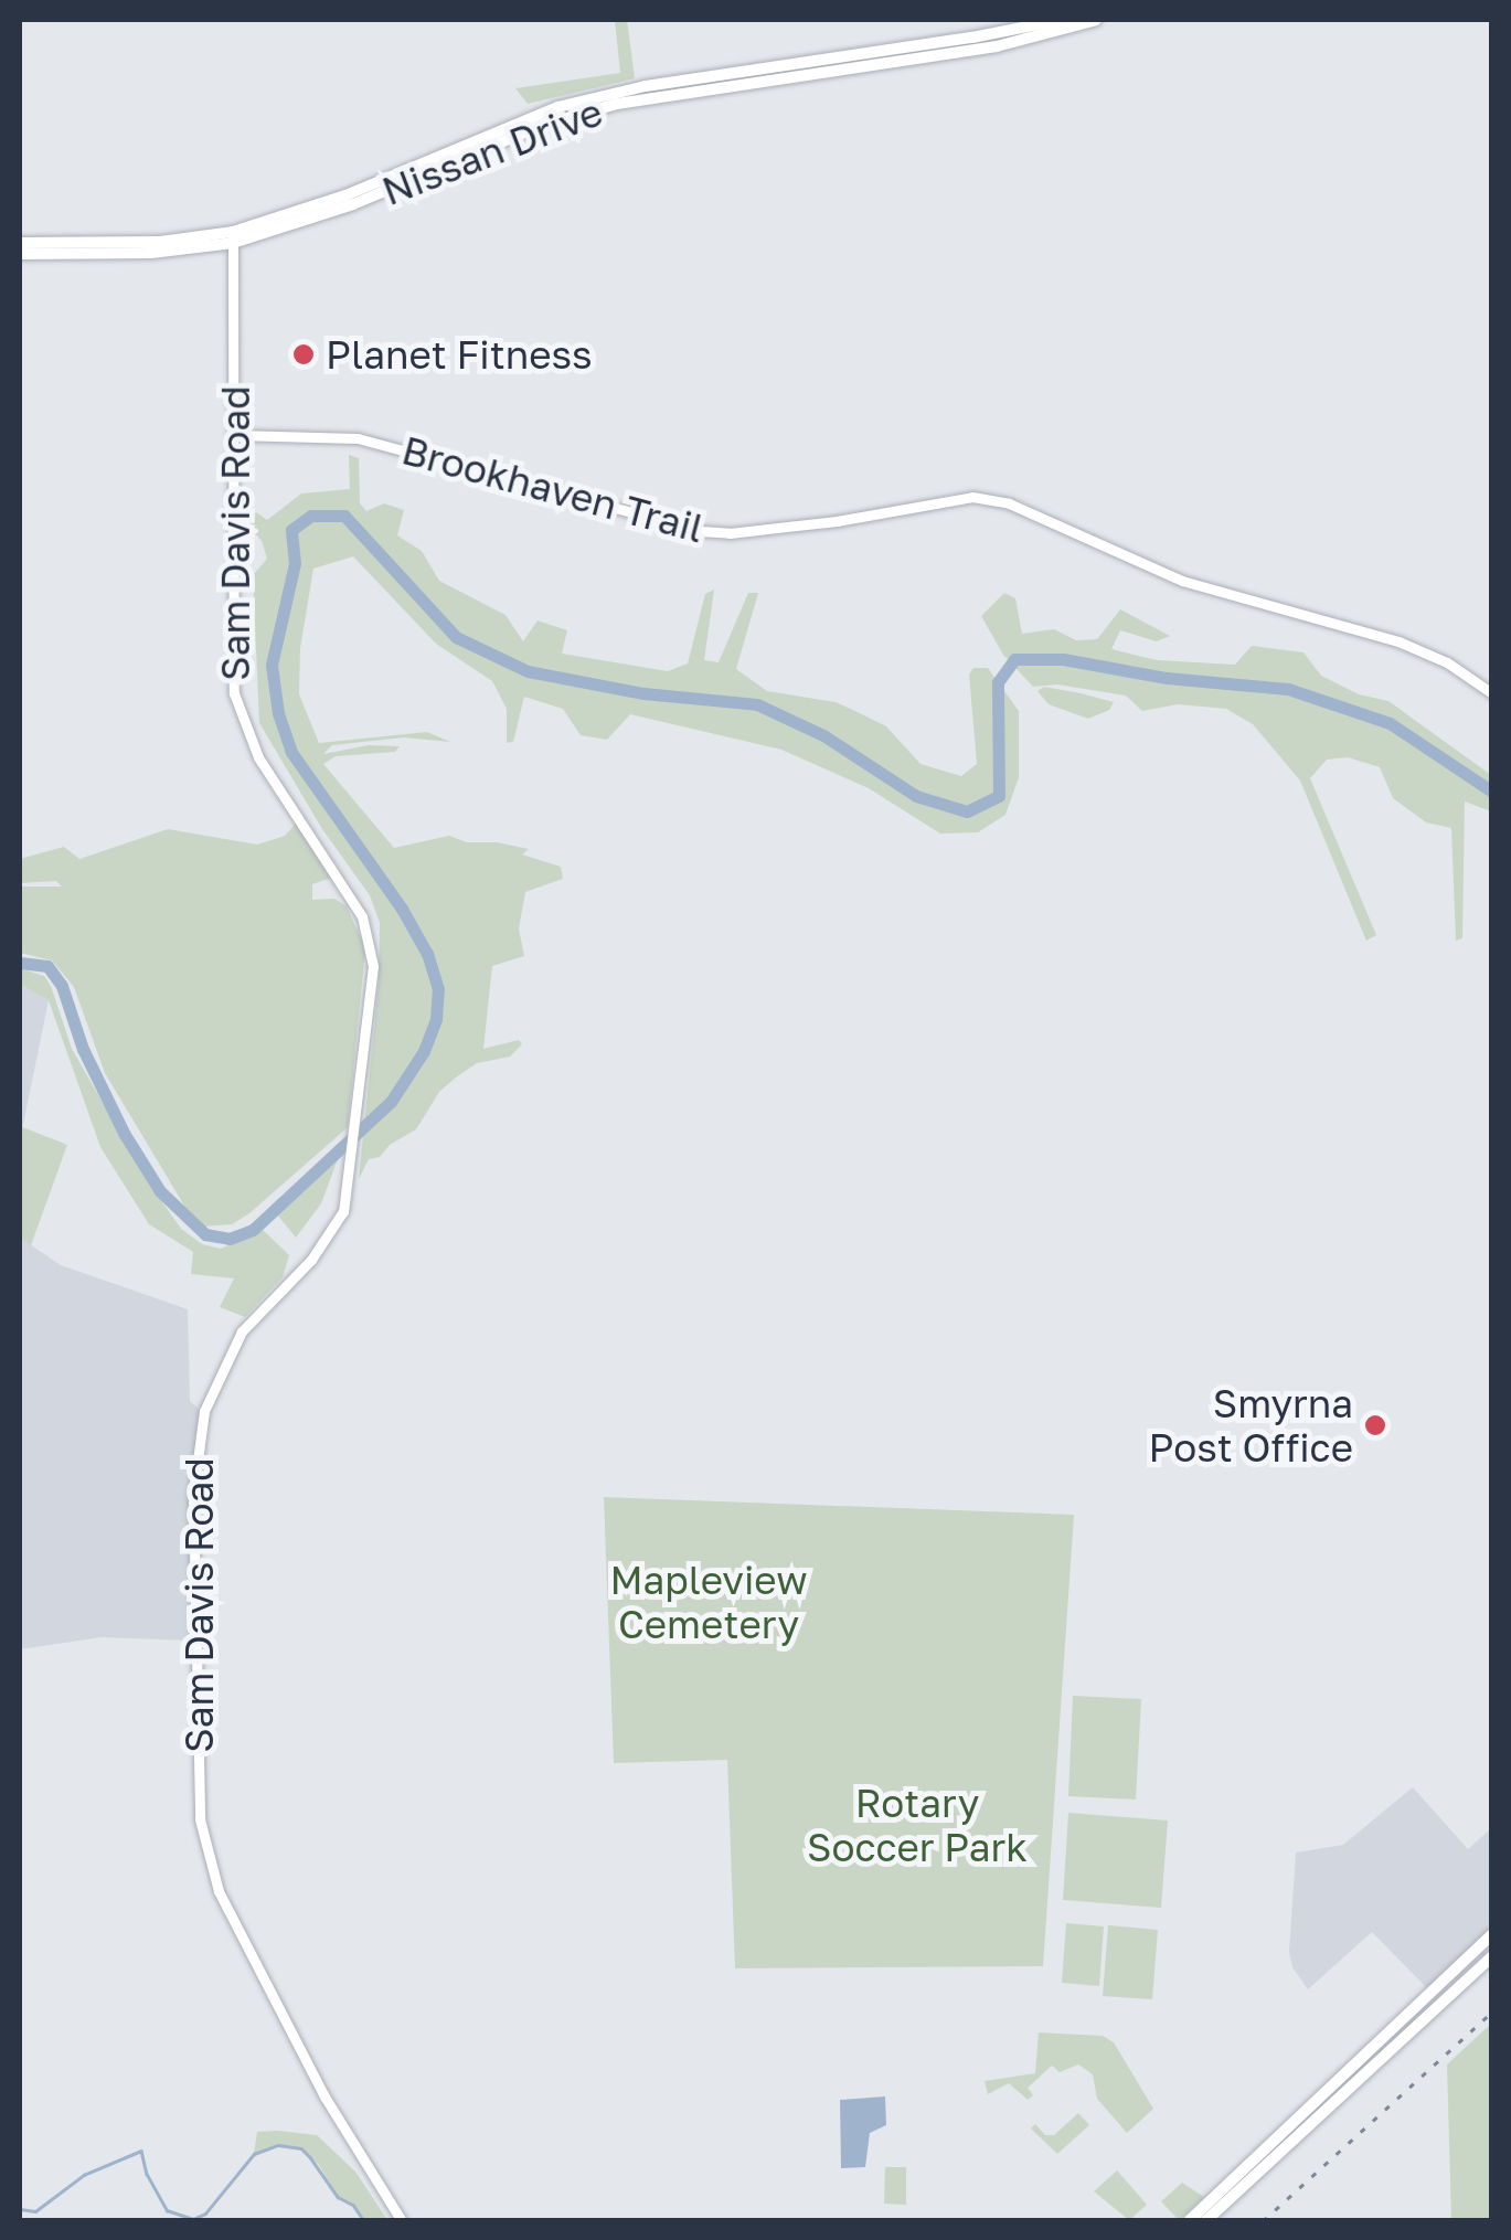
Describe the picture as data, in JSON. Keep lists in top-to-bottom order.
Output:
{
  "streets": {
    "main road": ["Nissan Drive"],
    "street": ["Brookhaven Trail", "Sam Davis Road"]
  },
  "crossings": [
    ["Nissan Drive", "Sam Davis Road"],
    ["Brookhaven Trail", "Sam Davis Road"]
  ],
  "parks": ["Mapleview Cemetery", "Rotary Soccer Park"],
  "places": ["Planet Fitness", "Smyrna Post Office"]
}
